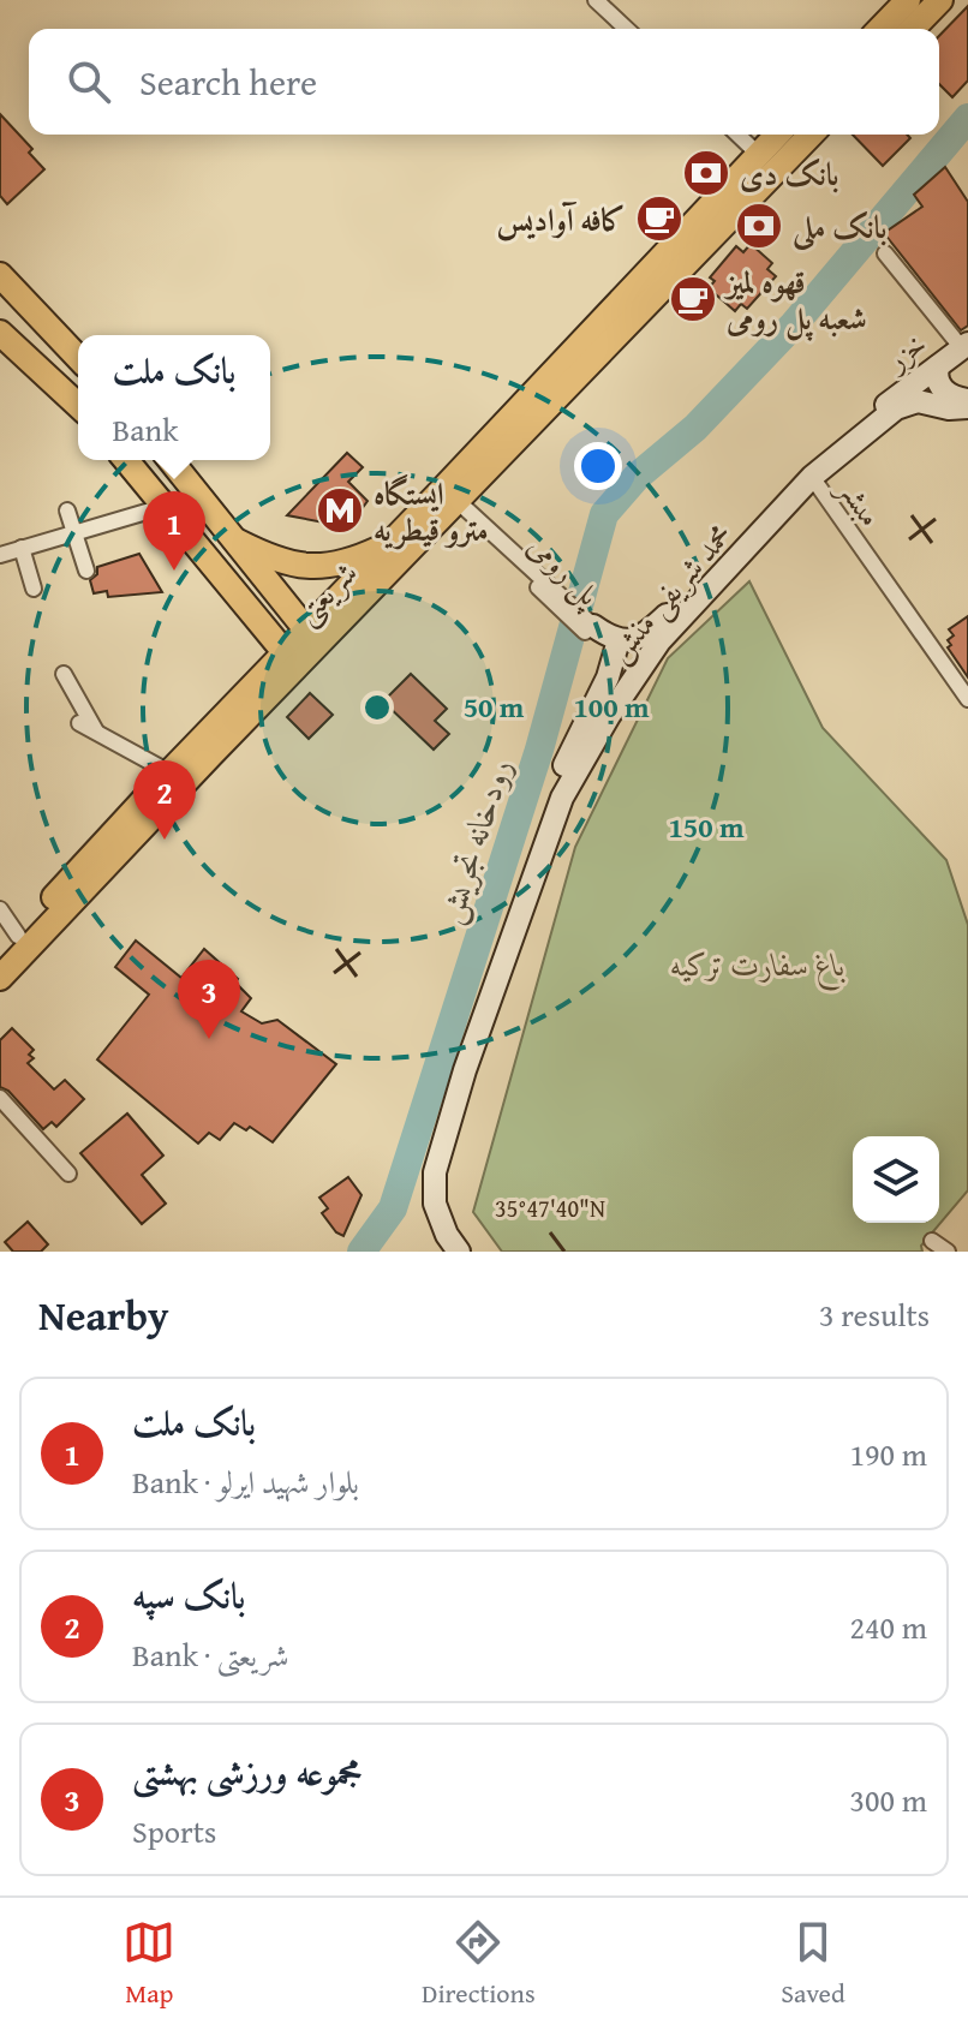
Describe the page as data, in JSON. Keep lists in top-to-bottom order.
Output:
{
  "streets": {
    "main road": ["شریعتی"],
    "street": [
      "خزر",
      "مبشر",
      "پل رومی",
      "محمد شریفی منش"
    ]
  },
  "crossings": [
    ["خزر", "محمد شریفی منش"],
    ["مبشر", "محمد شریفی منش"],
    ["پل رومی", "شریعتی"],
    ["پل رومی", "محمد شریفی منش"]
  ],
  "water": ["رودخانه تجریش"],
  "parks": ["باغ سفارت ترکیه"],
  "places": {
    "bank": ["بانک دی", "بانک ملی"],
    "cafe": ["کافه آوادیس", "قهوه لمیز شعبه پل رومی"],
    "metro station": ["ایستگاه مترو قیطریه"]
  },
  "page": {
    "search": "Search here",
    "popup": ["بانک ملت", "Bank"],
    "pins": ["1", "2", "3"],
    "heading": ["Nearby", "3 results"],
    "list": [
      {
        "mark": "1",
        "name": "بانک ملت",
        "note": "Bank · بلوار شهید ایرلو",
        "value": "190 m"
      },
      {
        "mark": "2",
        "name": "بانک سپه",
        "note": "Bank · شریعتی",
        "value": "240 m"
      },
      {
        "mark": "3",
        "name": "مجموعه ورزشی بهشتی",
        "note": "Sports",
        "value": "300 m"
      }
    ],
    "nav": ["Map", "Directions", "Saved"]
  },
  "coordinates": ["35°47'40\"N"],
  "rings": ["50 m", "100 m", "150 m"]
}
